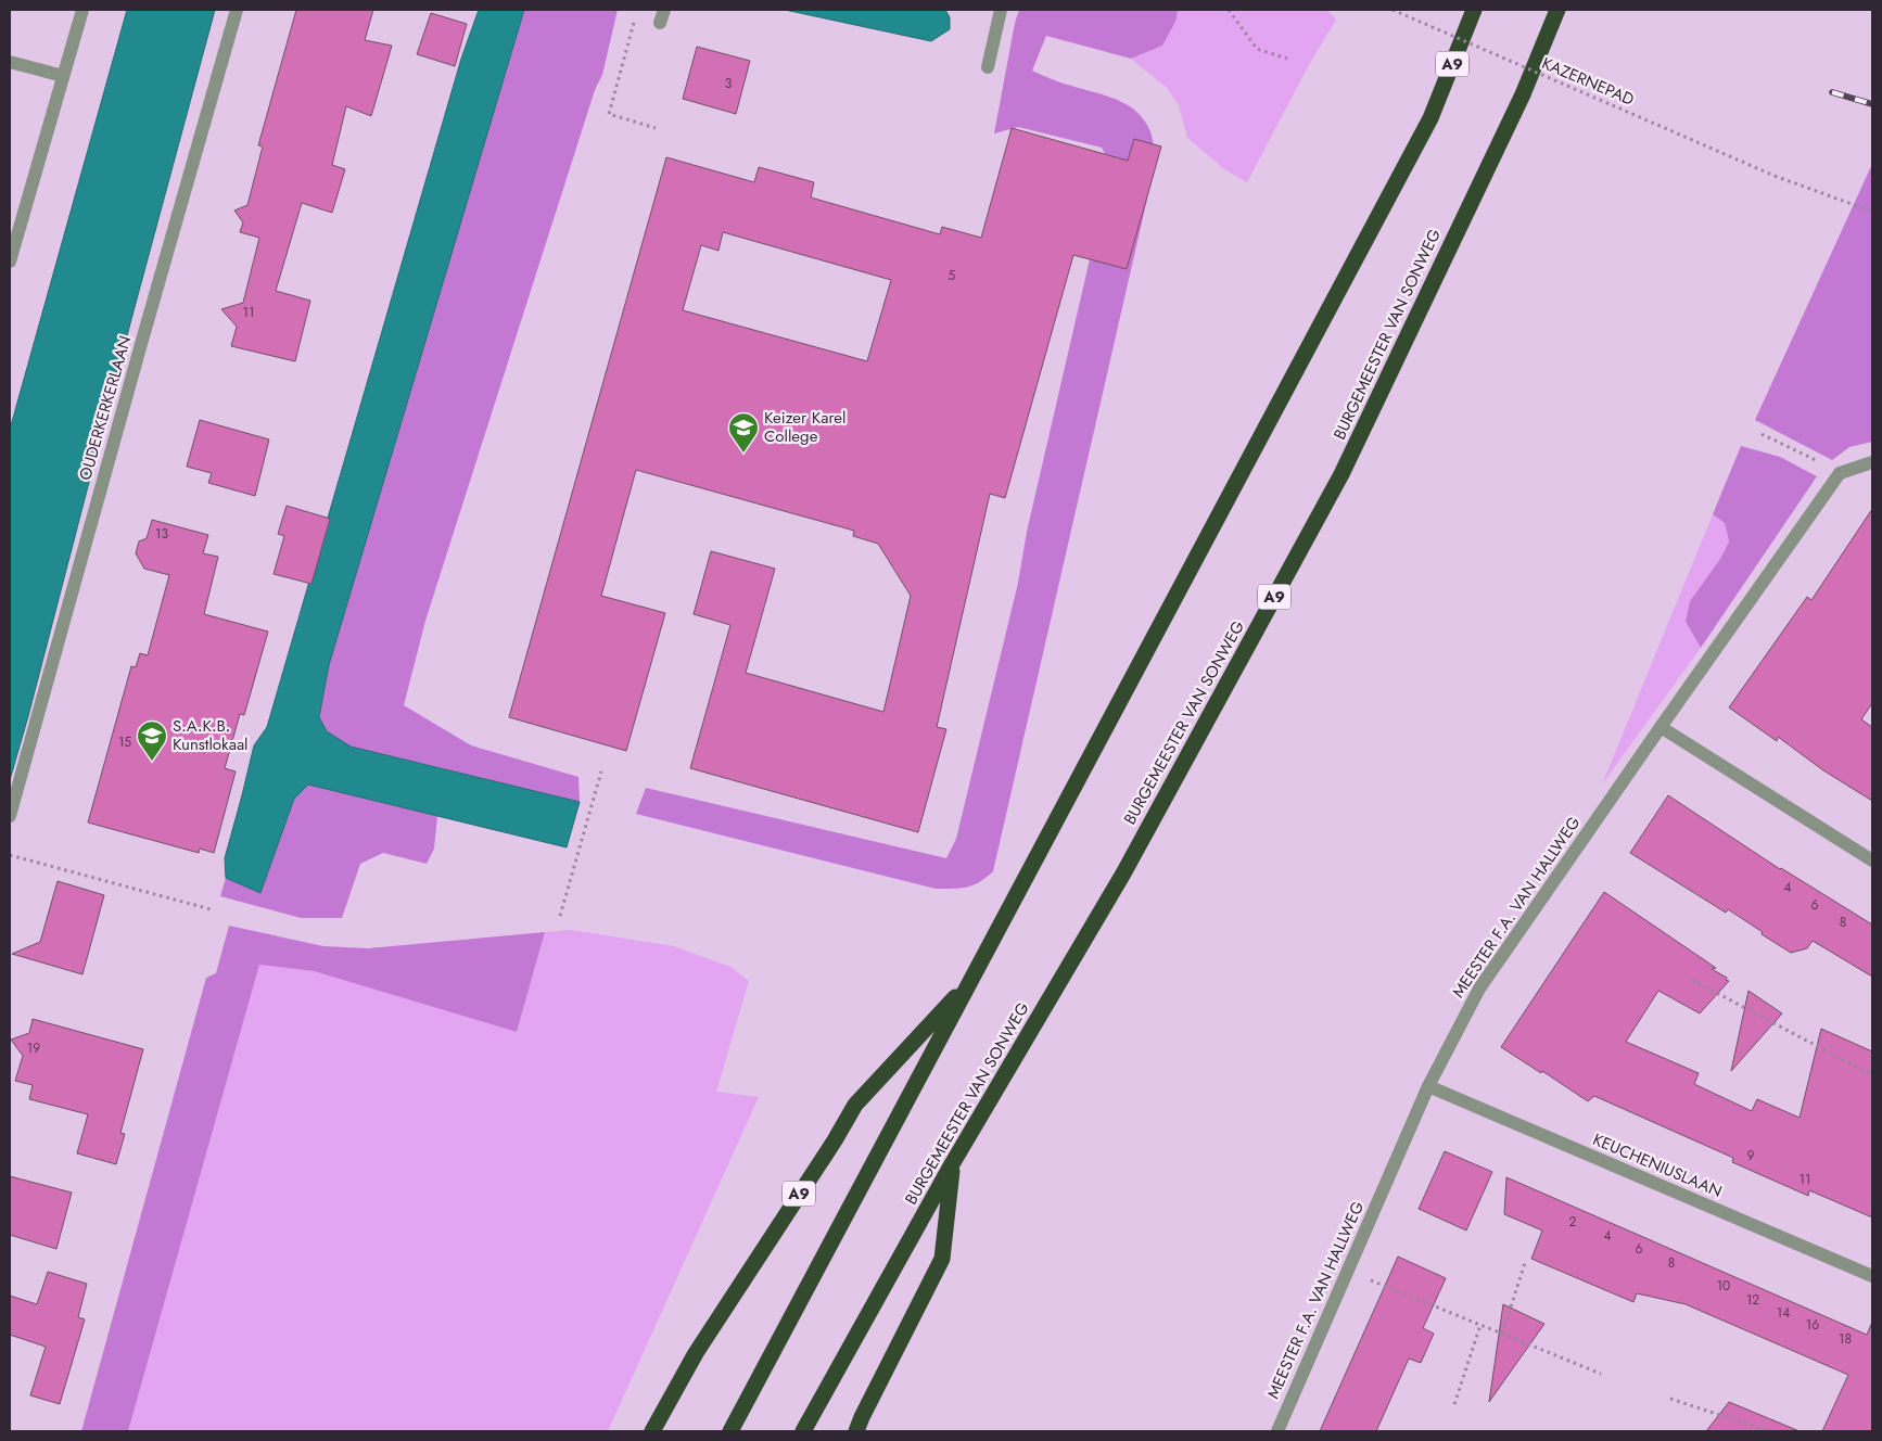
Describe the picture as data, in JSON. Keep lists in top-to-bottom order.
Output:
{
  "streets": {
    "highway": ["A9", "BURGEMEESTER VAN SONWEG"],
    "street": ["OUDERKERKERLAAN", "MEESTER F.A. VAN HALLWEG", "KEUCHENIUSLAAN"],
    "path": ["KAZERNEPAD"]
  },
  "crossings": [
    ["A9", "BURGEMEESTER VAN SONWEG"],
    ["MEESTER F.A. VAN HALLWEG", "KEUCHENIUSLAAN"]
  ],
  "places": {
    "school or university": ["Keizer Karel College", "S.A.K.B. Kunstlokaal"]
  },
  "house_numbers": [
    "3",
    "5",
    "11",
    "13",
    "15",
    "4",
    "6",
    "8",
    "19",
    "9",
    "11",
    "2",
    "4",
    "6",
    "8",
    "10",
    "12",
    "14",
    "16",
    "18"
  ]
}
